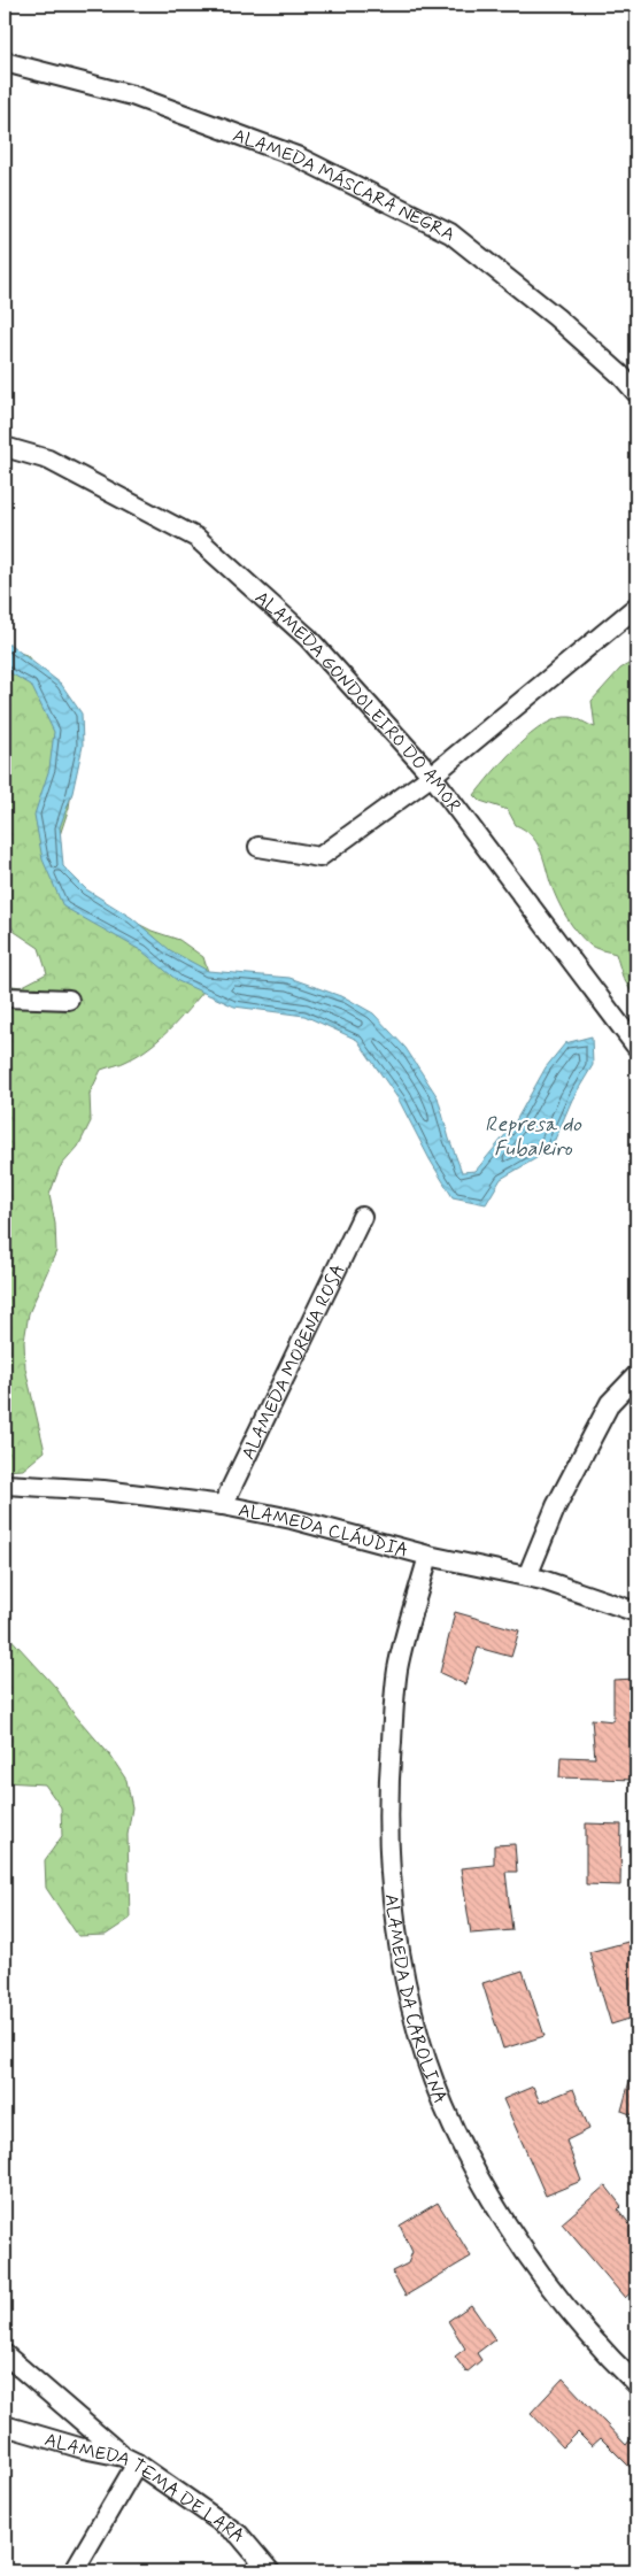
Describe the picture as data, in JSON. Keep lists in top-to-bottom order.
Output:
{
  "streets": {
    "street": [
      "ALAMEDA MÁSCARA NEGRA",
      "ALAMEDA GONDOLEIRO DO AMOR",
      "ALAMEDA MORENA ROSA",
      "ALAMEDA CLÁUDIA",
      "ALAMEDA DA CAROLINA",
      "ALAMEDA TEMA DE LARA"
    ]
  },
  "crossings": [
    ["ALAMEDA MORENA ROSA", "ALAMEDA CLÁUDIA"],
    ["ALAMEDA CLÁUDIA", "ALAMEDA DA CAROLINA"]
  ],
  "water": ["Represa do Fubaleiro"]
}
